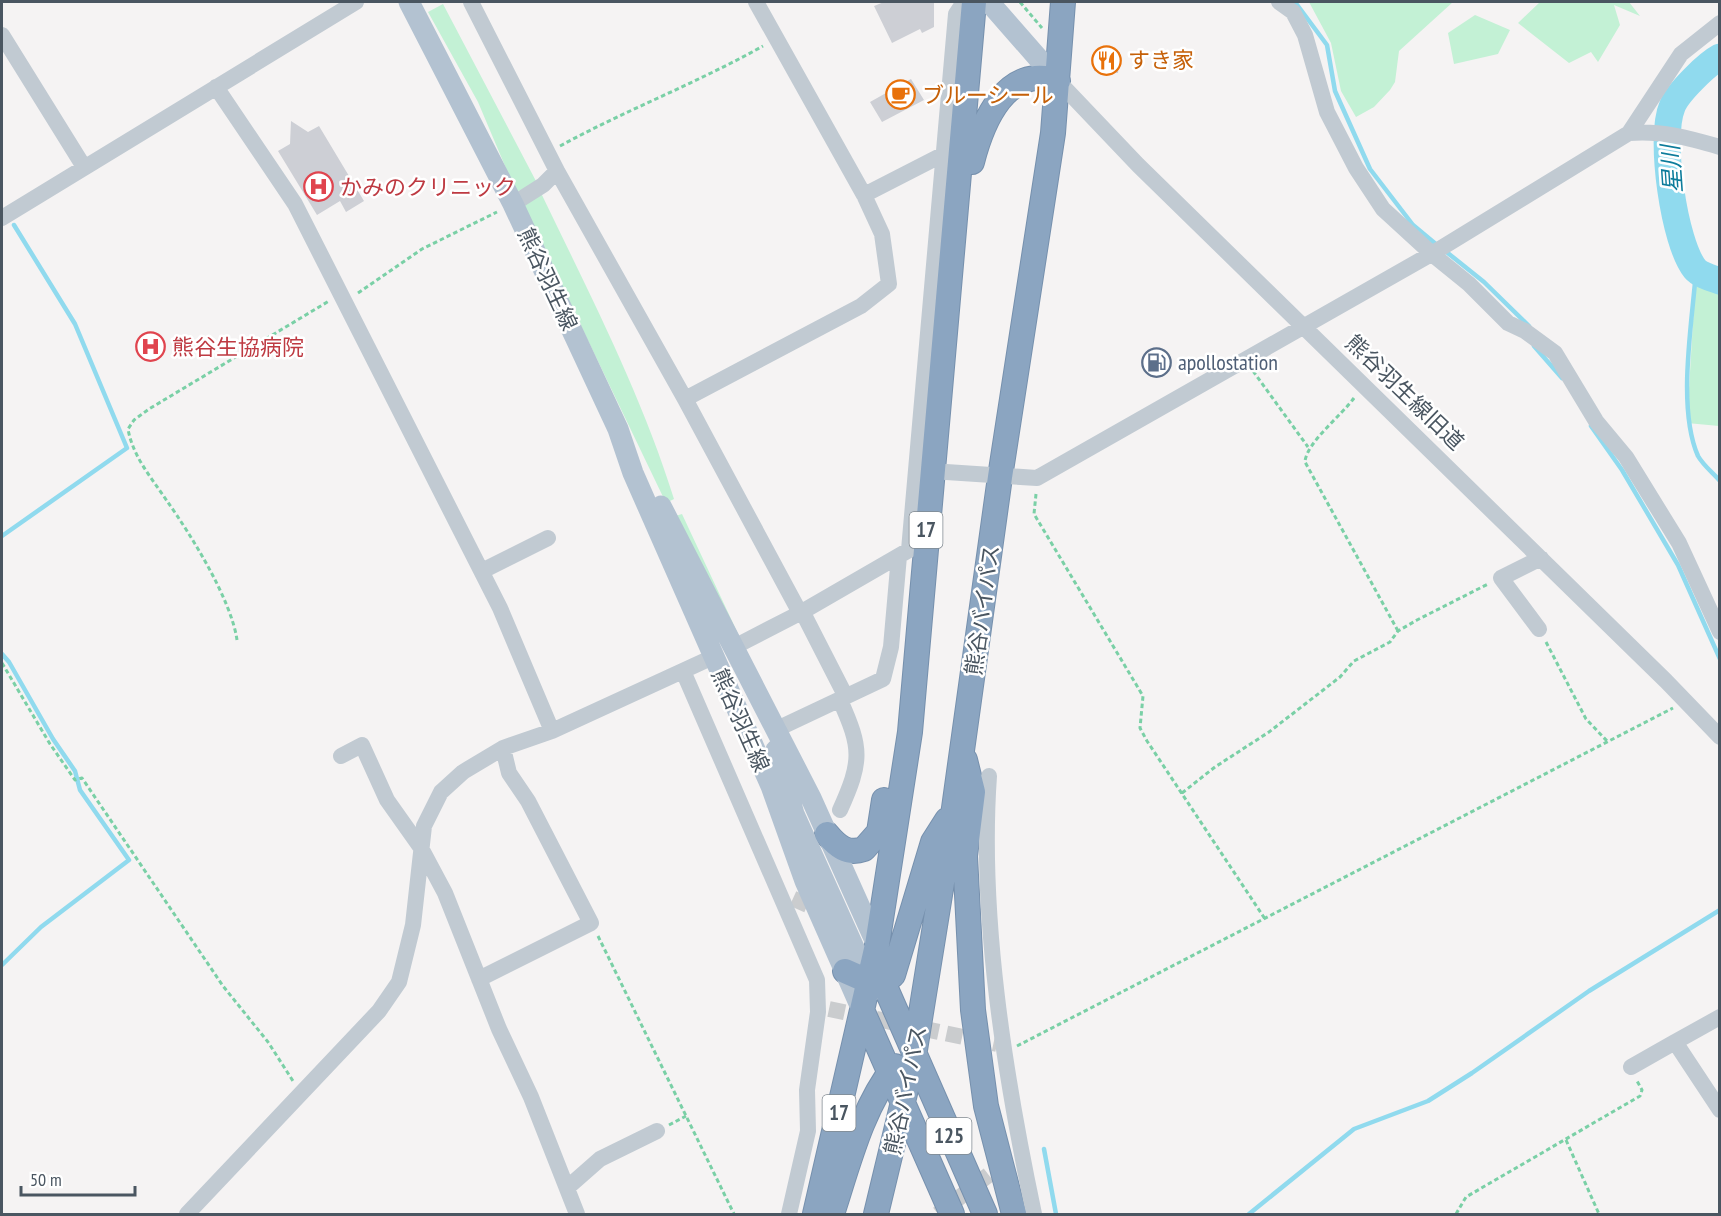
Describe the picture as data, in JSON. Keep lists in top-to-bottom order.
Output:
{
  "streets": {
    "highway": ["17", "熊谷バイパス", "125"],
    "main road": ["熊谷羽生線"],
    "street": ["熊谷羽生線旧道"]
  },
  "crossings": [
    ["熊谷羽生線", "17"],
    ["熊谷羽生線", "125"],
    ["熊谷羽生線旧道", "熊谷バイパス"],
    ["17", "125"],
    ["熊谷バイパス", "125"]
  ],
  "water": ["星川"],
  "places": {
    "restaurant": ["すき家"],
    "cafe": ["ブルーシール"],
    "hospital": ["かみのクリニック", "熊谷生協病院"],
    "fuel station": ["apollostation"]
  },
  "scale_bar": "50 m"
}
